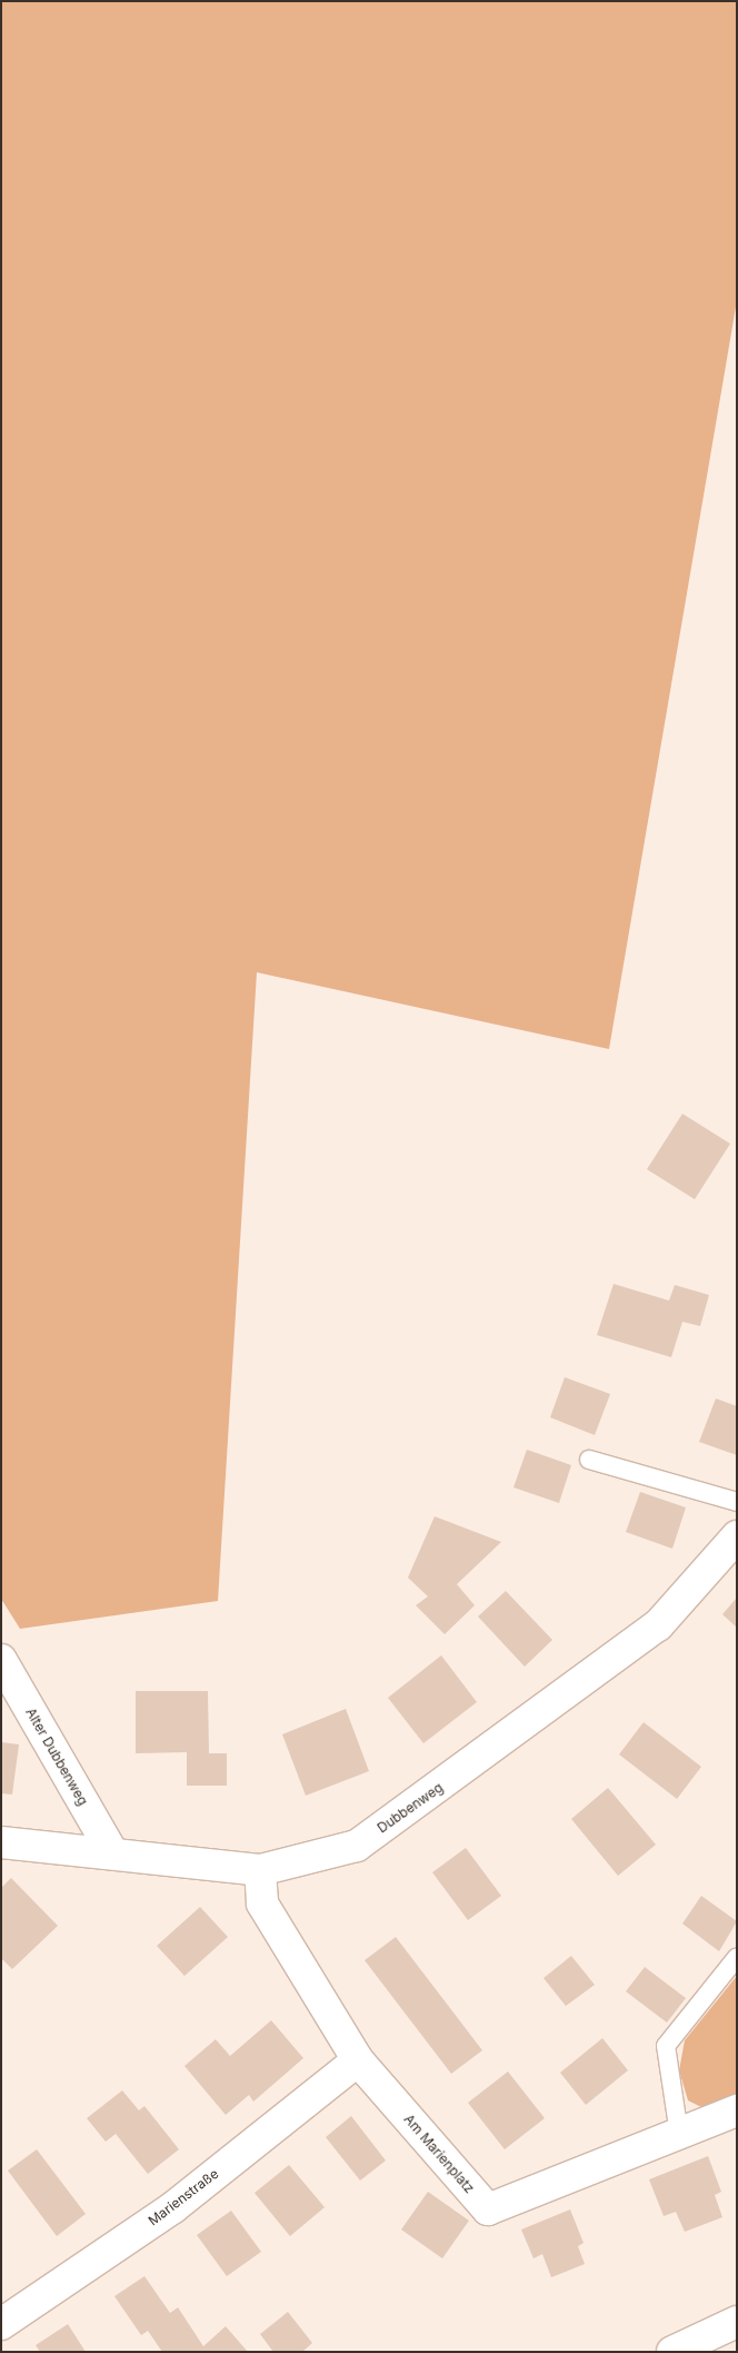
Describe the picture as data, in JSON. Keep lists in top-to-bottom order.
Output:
{
  "streets": {
    "street": [
      "Alter Dubbenweg",
      "Dubbenweg",
      "Am Marienplatz",
      "Marienstraße"
    ]
  },
  "crossings": [
    ["Alter Dubbenweg", "Dubbenweg"],
    ["Dubbenweg", "Am Marienplatz"],
    ["Am Marienplatz", "Marienstraße"]
  ]
}
